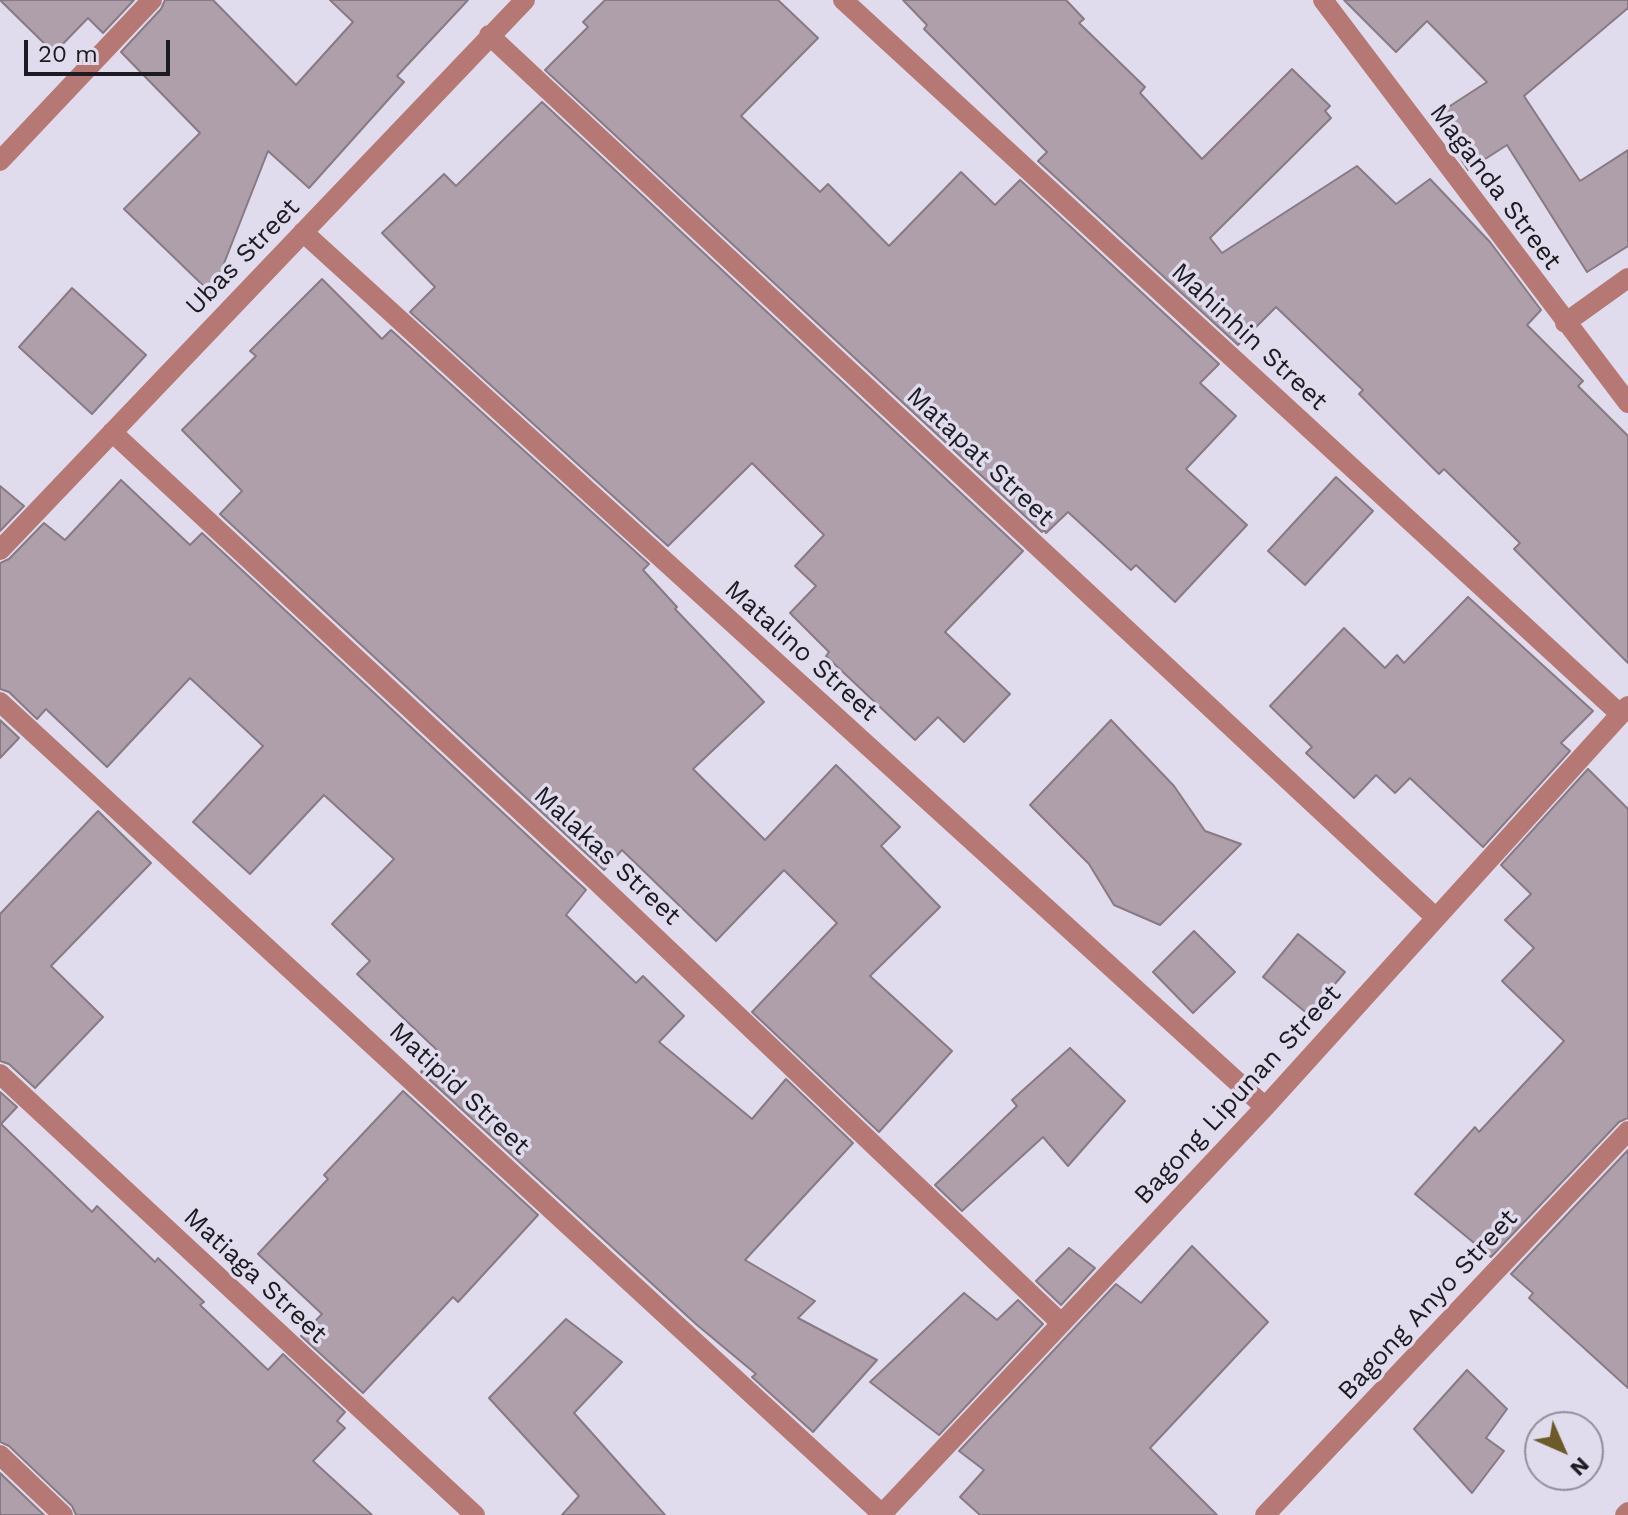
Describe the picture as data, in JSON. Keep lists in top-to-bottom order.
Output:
{
  "streets": {
    "street": [
      "Maganda Street",
      "Ubas Street",
      "Mahinhin Street",
      "Matapat Street",
      "Matalino Street",
      "Malakas Street",
      "Matipid Street",
      "Bagong Lipunan Street",
      "Matiaga Street",
      "Bagong Anyo Street"
    ]
  },
  "crossings": [
    ["Ubas Street", "Matapat Street"],
    ["Ubas Street", "Matalino Street"],
    ["Ubas Street", "Malakas Street"],
    ["Mahinhin Street", "Bagong Lipunan Street"],
    ["Matapat Street", "Bagong Lipunan Street"],
    ["Matalino Street", "Bagong Lipunan Street"],
    ["Malakas Street", "Bagong Lipunan Street"],
    ["Matipid Street", "Bagong Lipunan Street"]
  ],
  "scale_bar": "20 m",
  "north": "bottom right"
}
